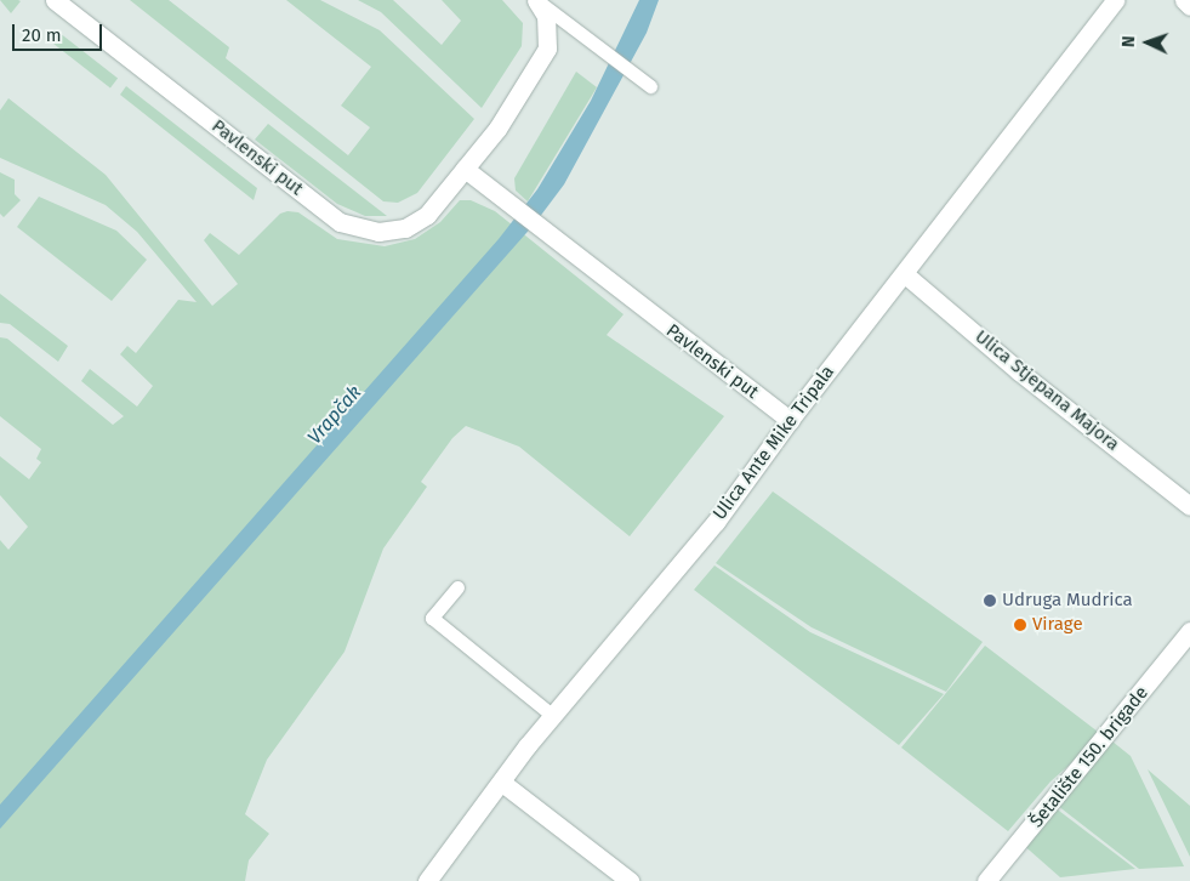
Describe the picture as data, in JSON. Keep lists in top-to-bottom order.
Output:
{
  "streets": {
    "street": [
      "Pavlenski put",
      "Ulica Stjepana Majora",
      "Ulica Ante Mike Tripala",
      "Šetalište 150. brigade"
    ]
  },
  "crossings": [
    ["Pavlenski put", "Ulica Ante Mike Tripala"],
    ["Ulica Stjepana Majora", "Ulica Ante Mike Tripala"]
  ],
  "water": ["Vrapčak"],
  "places": ["Udruga Mudrica", "Virage"],
  "scale_bar": "20 m",
  "north": "left"
}
